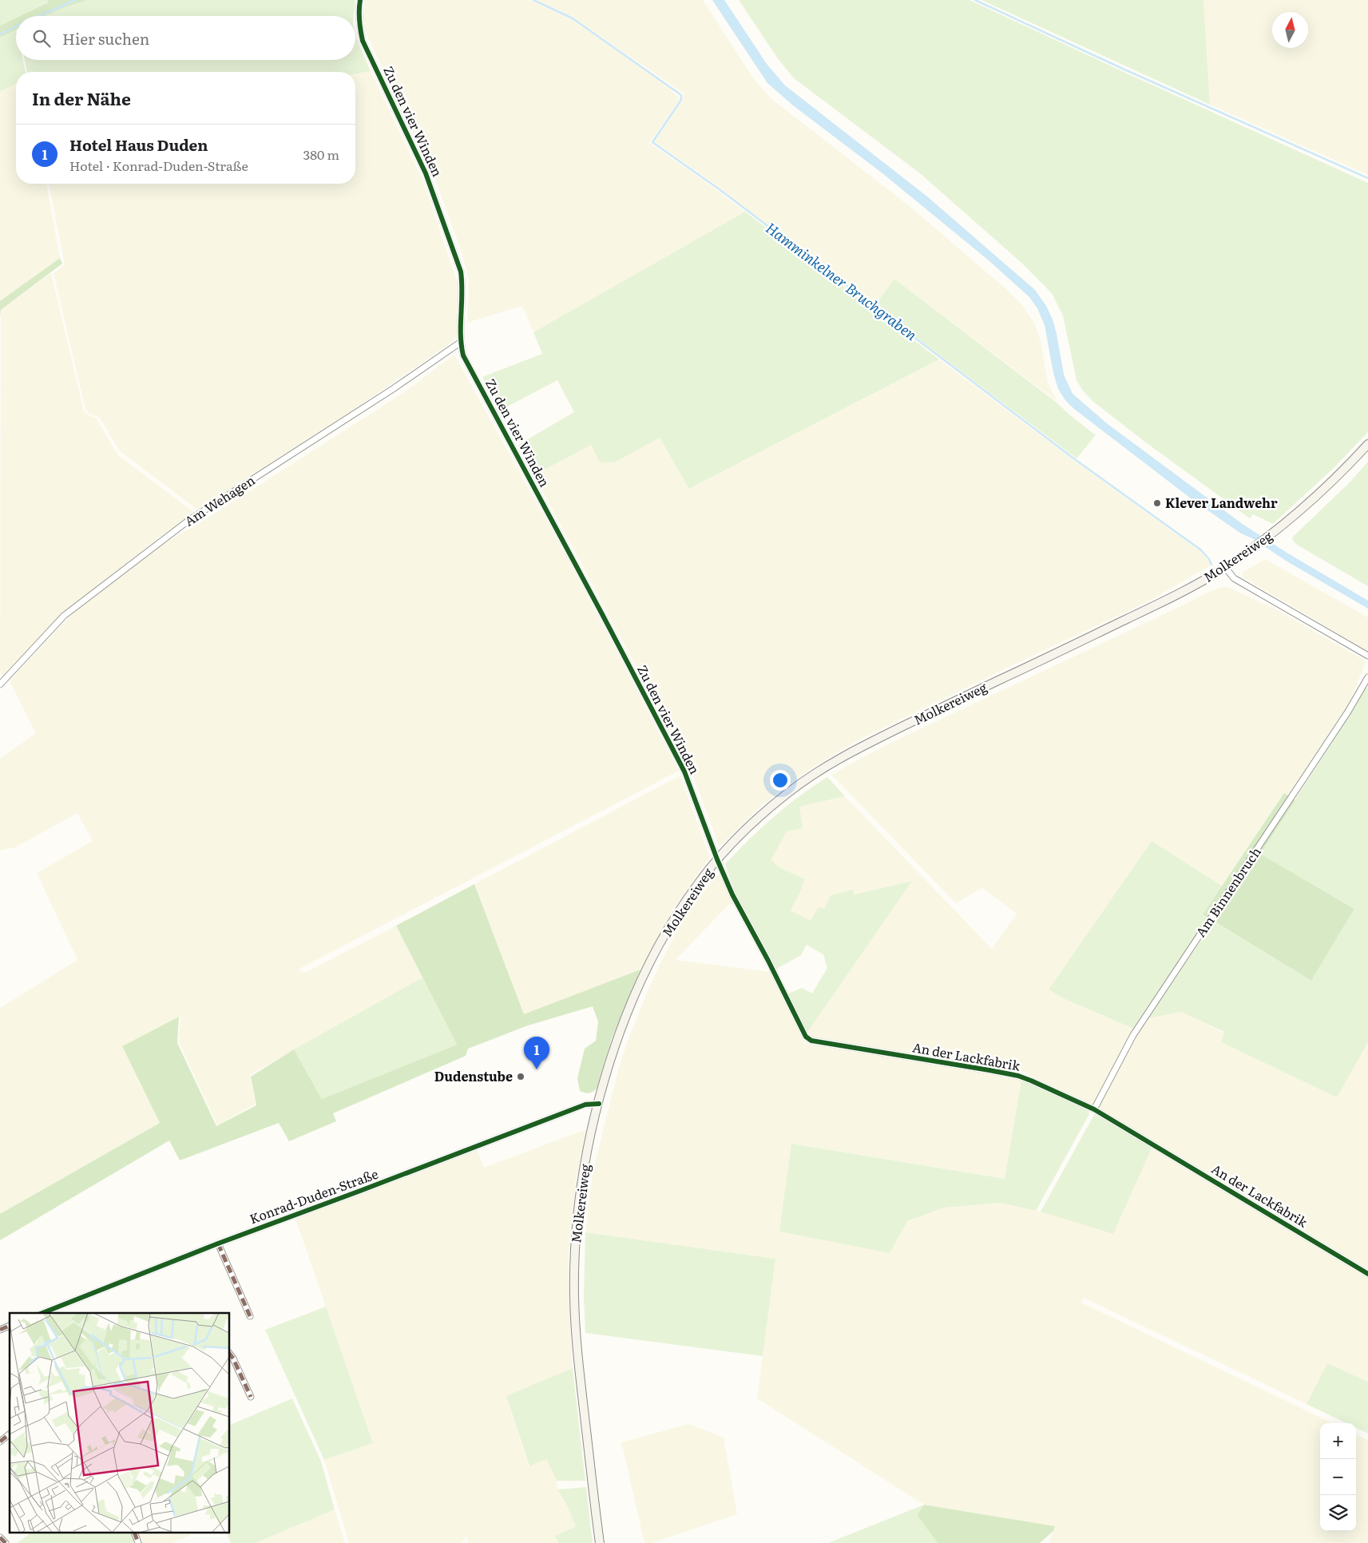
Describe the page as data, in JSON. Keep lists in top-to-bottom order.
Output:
{
  "streets": {
    "main road": ["Molkereiweg"],
    "street": [
      "Zu den vier Winden",
      "Am Wehagen",
      "Am Binnenbruch",
      "An der Lackfabrik",
      "Konrad-Duden-Straße"
    ]
  },
  "crossings": [
    ["Zu den vier Winden", "Am Wehagen"],
    ["Zu den vier Winden", "Molkereiweg"],
    ["Zu den vier Winden", "An der Lackfabrik"],
    ["Molkereiweg", "An der Lackfabrik"],
    ["Molkereiweg", "Konrad-Duden-Straße"],
    ["Am Binnenbruch", "An der Lackfabrik"]
  ],
  "water": ["Hamminkelner Bruchgraben"],
  "places": ["Klever Landwehr", "Dudenstube"],
  "north": "top",
  "page": {
    "search": "Hier suchen",
    "heading": "In der Nähe",
    "list": [
      {
        "mark": "1",
        "name": "Hotel Haus Duden",
        "note": "Hotel · Konrad-Duden-Straße",
        "value": "380 m"
      }
    ],
    "pins": "1",
    "map_buttons": ["+", "−"]
  }
}
